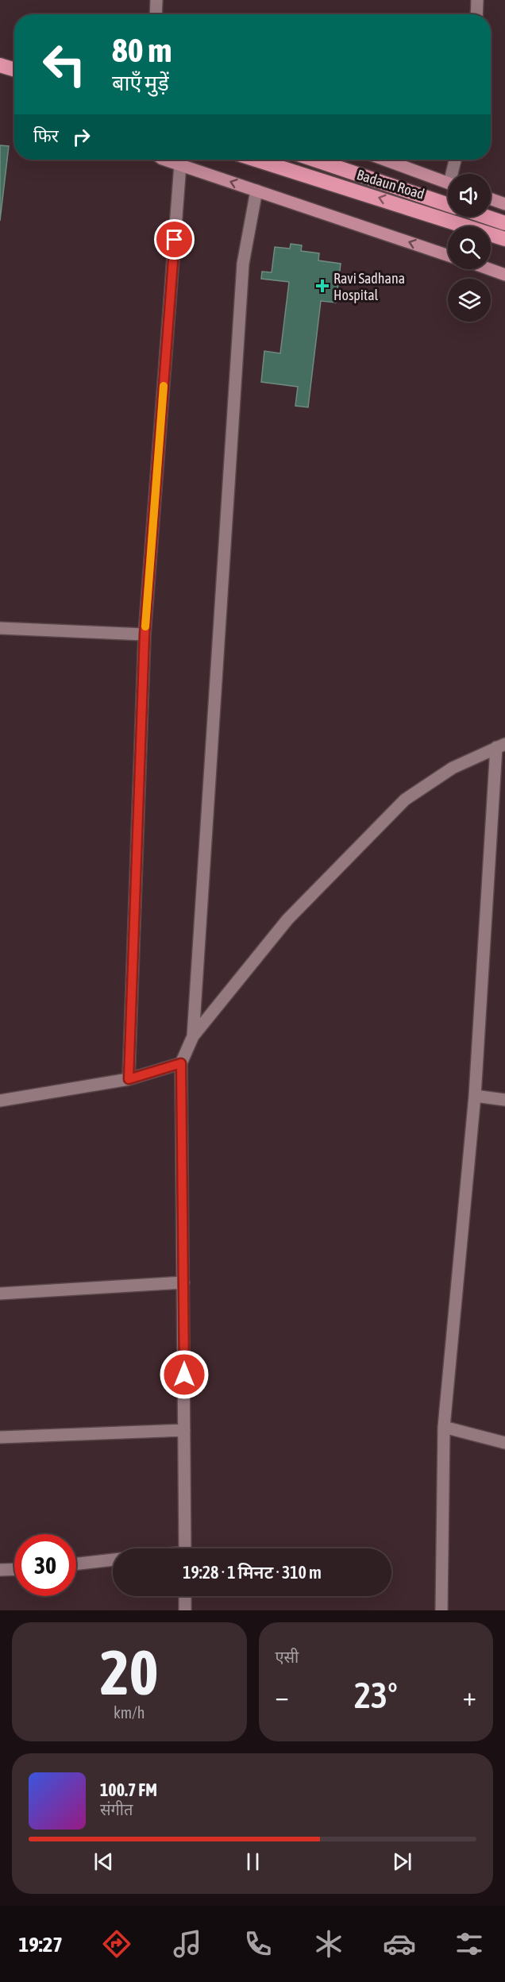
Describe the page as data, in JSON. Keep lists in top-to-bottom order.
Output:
{
  "streets": {
    "highway": ["Badaun Road"]
  },
  "places": {
    "health": ["Ravi Sadhana Hospital"]
  },
  "page": {
    "turn": ["80 m", "बाएँ मुड़ें"],
    "then": "फिर",
    "limit": "30",
    "trip": "19:28 · 1 मिनट · 310 m",
    "tile": [
      ["20", "km/h"],
      "एसी"
    ],
    "heat": ["−", "23°", "+"],
    "song": ["100.7 FM", "संगीत"],
    "tabs": "19:27"
  }
}
